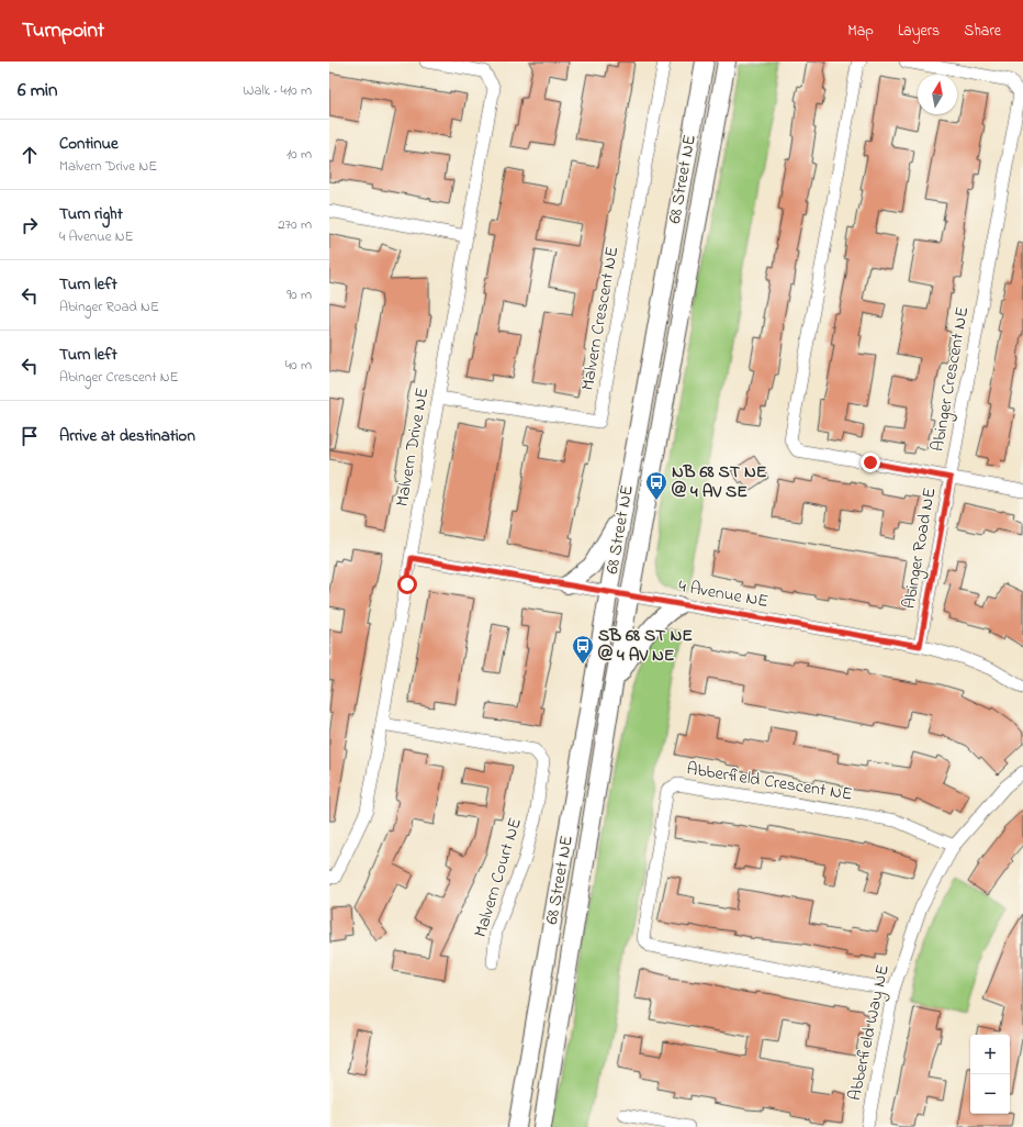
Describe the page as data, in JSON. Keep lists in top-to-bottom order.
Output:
{
  "streets": {
    "main road": ["68 Street NE"],
    "street": [
      "Malvern Crescent NE",
      "Abinger Crescent NE",
      "Malvern Drive NE",
      "Abinger Road NE",
      "4 Avenue NE",
      "Abberfield Crescent NE",
      "Malvern Court NE",
      "Abberfield Way NE"
    ]
  },
  "crossings": [
    ["68 Street NE", "4 Avenue NE"],
    ["Malvern Crescent NE", "Malvern Drive NE"],
    ["Abinger Crescent NE", "Abinger Road NE"],
    ["Malvern Drive NE", "4 Avenue NE"],
    ["Malvern Drive NE", "Malvern Court NE"],
    ["Abinger Road NE", "4 Avenue NE"],
    ["Abberfield Crescent NE", "Abberfield Way NE"]
  ],
  "places": {
    "bus stop": ["NB 68 ST NE @ 4 AV SE", "SB 68 ST NE @ 4 AV NE"]
  },
  "north": "top",
  "page": {
    "header": "Turnpoint",
    "nav": ["Map", "Layers", "Share"],
    "heading": ["6 min", "Walk · 410 m"],
    "list": [
      ["Continue", "Malvern Drive NE", "10 m"],
      ["Turn right", "4 Avenue NE", "270 m"],
      ["Turn left", "Abinger Road NE", "90 m"],
      ["Turn left", "Abinger Crescent NE", "40 m"],
      "Arrive at destination"
    ],
    "map_buttons": ["+", "−"]
  }
}
